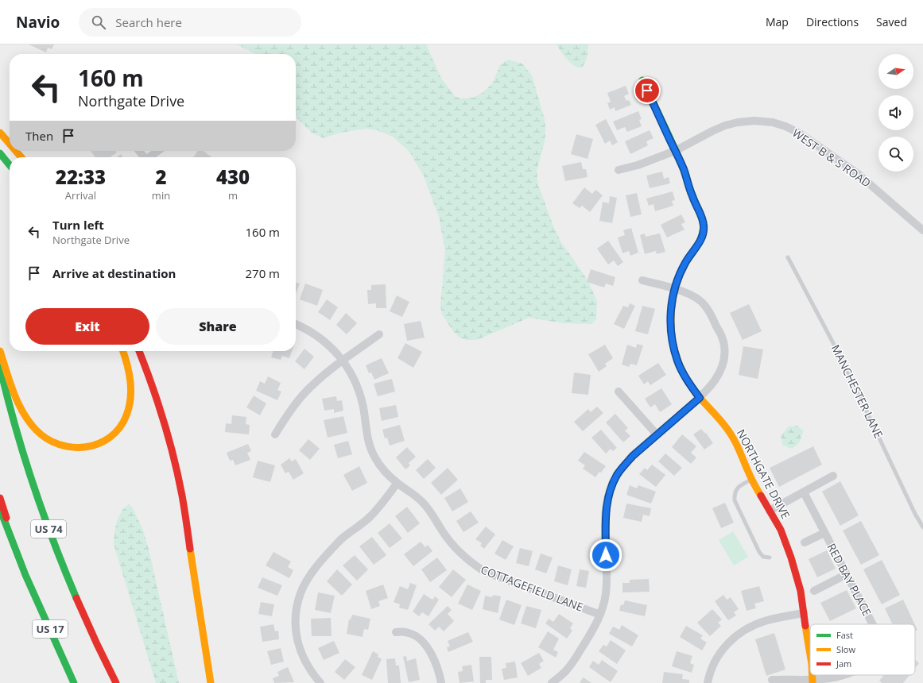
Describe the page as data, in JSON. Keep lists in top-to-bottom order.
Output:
{
  "streets": {
    "main road": ["NORTHGATE DRIVE", "US 74", "US 17"],
    "street": ["WEST B & S ROAD", "RED BAY PLACE", "COTTAGEFIELD LANE"],
    "lane": ["MANCHESTER LANE"]
  },
  "crossings": [
    ["WEST B & S ROAD", "NORTHGATE DRIVE"]
  ],
  "legend": ["Fast", "Slow", "Jam"],
  "north": "right",
  "page": {
    "header": "Navio",
    "search": "Search here",
    "nav": ["Map", "Directions", "Saved"],
    "turn": ["160 m", "Northgate Drive"],
    "then": "Then",
    "eta": [
      "22:33",
      "Arrival",
      "2",
      "min",
      "430",
      "m"
    ],
    "list": [
      {
        "name": "Turn left",
        "note": "Northgate Drive",
        "value": "160 m"
      },
      {
        "name": "Arrive at destination",
        "value": "270 m"
      }
    ],
    "buttons": ["Exit", "Share"]
  }
}
